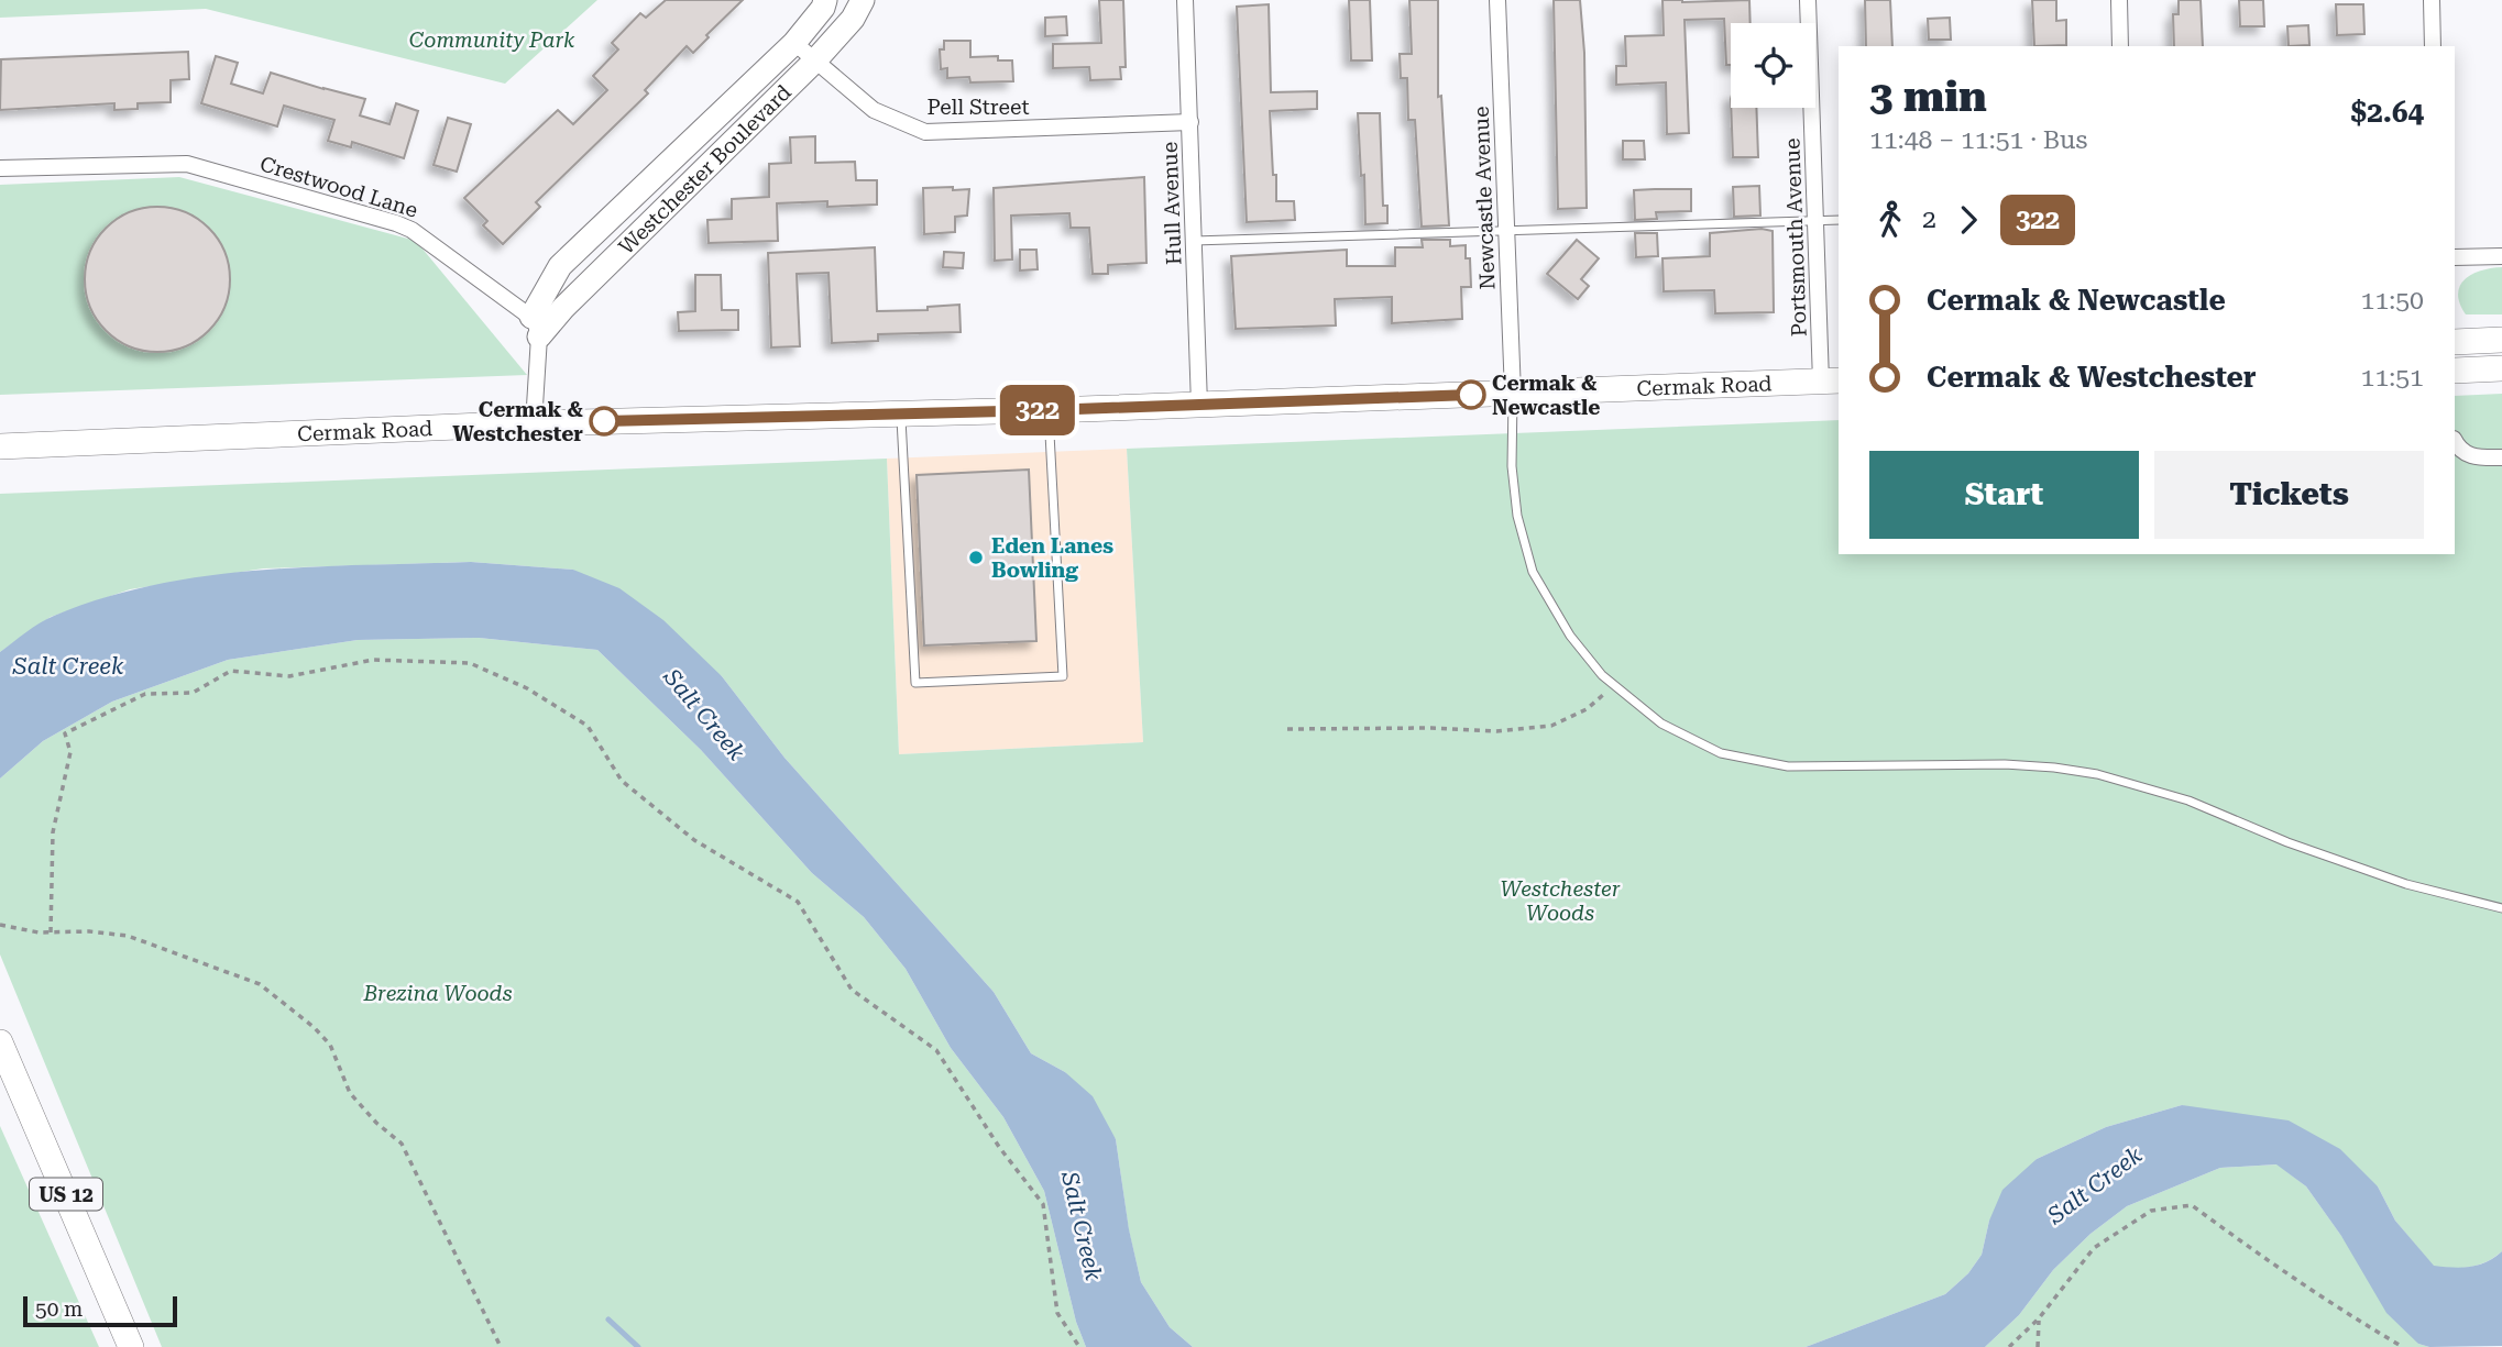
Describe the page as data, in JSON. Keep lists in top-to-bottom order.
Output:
{
  "streets": {
    "main road": ["Cermak Road", "US 12"],
    "street": [
      "Pell Street",
      "Westchester Boulevard",
      "Crestwood Lane",
      "Newcastle Avenue",
      "Hull Avenue",
      "Portsmouth Avenue"
    ]
  },
  "crossings": [
    ["Pell Street", "Westchester Boulevard"],
    ["Pell Street", "Hull Avenue"],
    ["Westchester Boulevard", "Crestwood Lane"],
    ["Newcastle Avenue", "Cermak Road"],
    ["Hull Avenue", "Cermak Road"],
    ["Portsmouth Avenue", "Cermak Road"]
  ],
  "water": ["Salt Creek"],
  "parks": ["Community Park", "Westchester Woods", "Brezina Woods"],
  "places": ["Cermak & Newcastle", "Cermak & Westchester", "Eden Lanes Bowling"],
  "lines": ["bus line 322"],
  "scale_bar": "50 m",
  "page": {
    "on_map": "322",
    "heading": ["3 min", "11:48 – 11:51 · Bus", "$2.64"],
    "legs": ["2", "322"],
    "list": [
      {
        "name": "Cermak & Newcastle",
        "value": "11:50"
      },
      {
        "name": "Cermak & Westchester",
        "value": "11:51"
      }
    ],
    "buttons": ["Start", "Tickets"],
    "scale": "50 m"
  }
}
